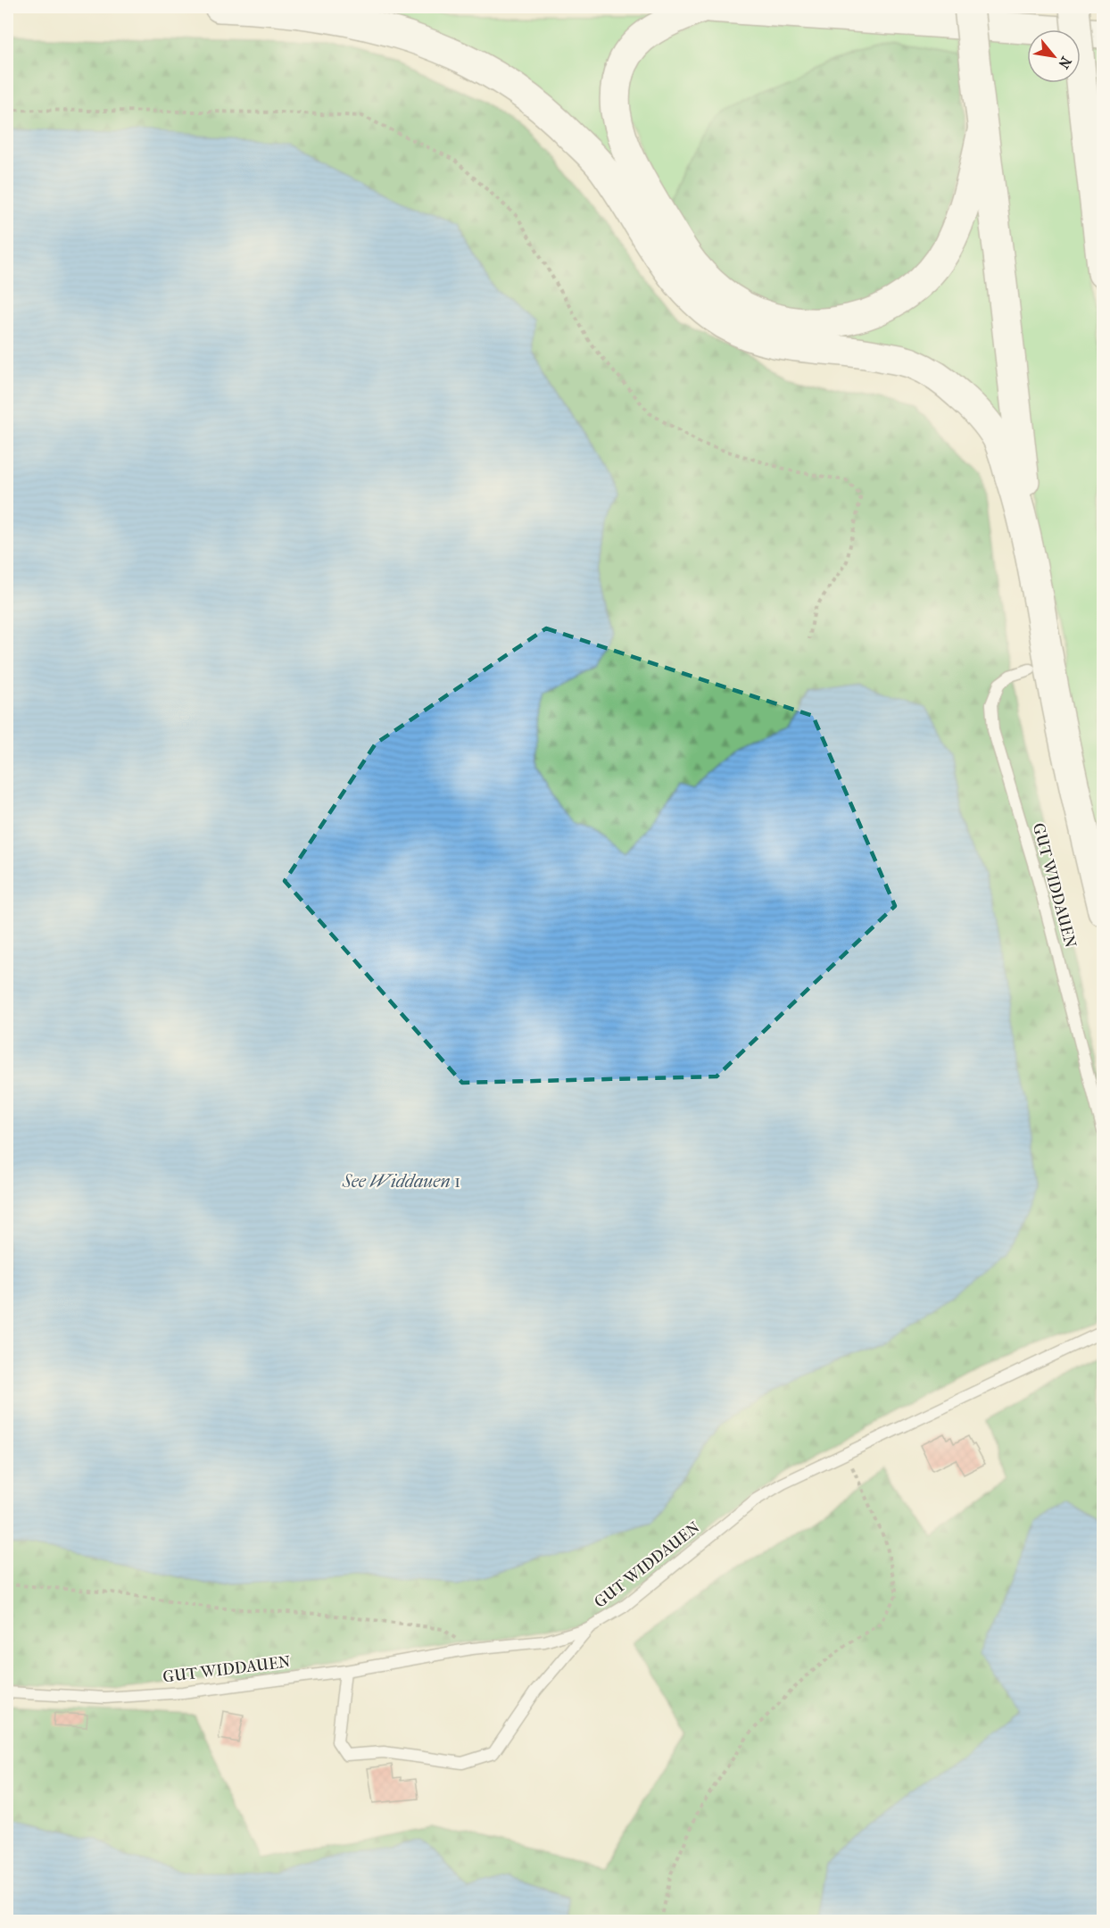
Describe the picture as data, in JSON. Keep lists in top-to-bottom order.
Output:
{
  "streets": {
    "lane": ["GUT WIDDAUEN"]
  },
  "water": ["See Widdauen 1"],
  "north": "bottom right"
}
